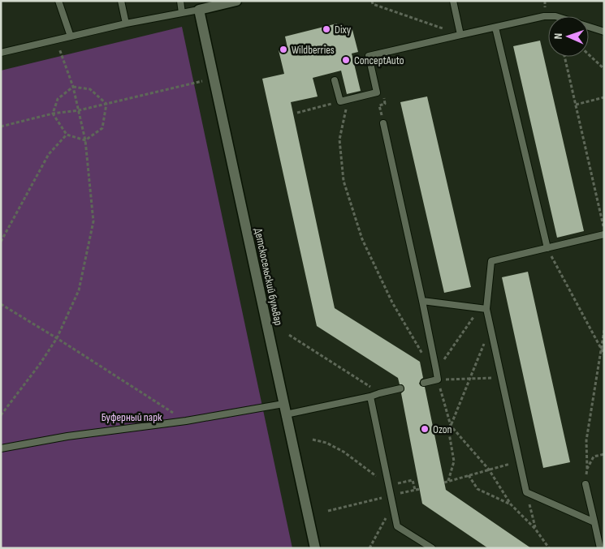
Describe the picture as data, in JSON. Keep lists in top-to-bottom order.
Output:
{
  "streets": {
    "street": ["Детскосельский бульвар"]
  },
  "parks": ["Буферный парк"],
  "places": [
    "Dixy",
    "Wildberries",
    "ConceptAuto",
    "Ozon"
  ],
  "north": "left"
}
